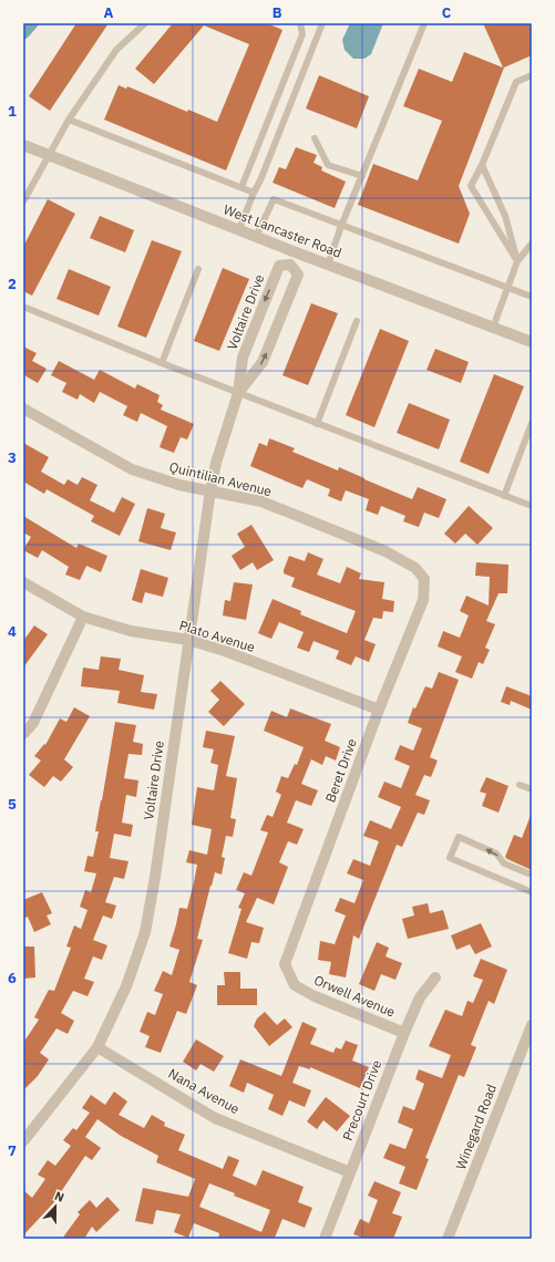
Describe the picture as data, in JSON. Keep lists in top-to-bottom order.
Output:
{
  "streets": {
    "street": [
      "West Lancaster Road",
      "Voltaire Drive",
      "Quintilian Avenue",
      "Plato Avenue",
      "Beret Drive",
      "Orwell Avenue",
      "Nana Avenue",
      "Precourt Drive",
      "Winegard Road"
    ]
  },
  "crossings": [
    ["Voltaire Drive", "Quintilian Avenue"],
    ["Voltaire Drive", "Plato Avenue"],
    ["Voltaire Drive", "Nana Avenue"],
    ["Quintilian Avenue", "Beret Drive"],
    ["Plato Avenue", "Beret Drive"],
    ["Beret Drive", "Orwell Avenue"],
    ["Orwell Avenue", "Precourt Drive"],
    ["Nana Avenue", "Precourt Drive"]
  ],
  "north": "top",
  "grid": {
    "columns": ["A", "B", "C"],
    "rows": [
      "1",
      "2",
      "3",
      "4",
      "5",
      "6",
      "7"
    ]
  }
}
